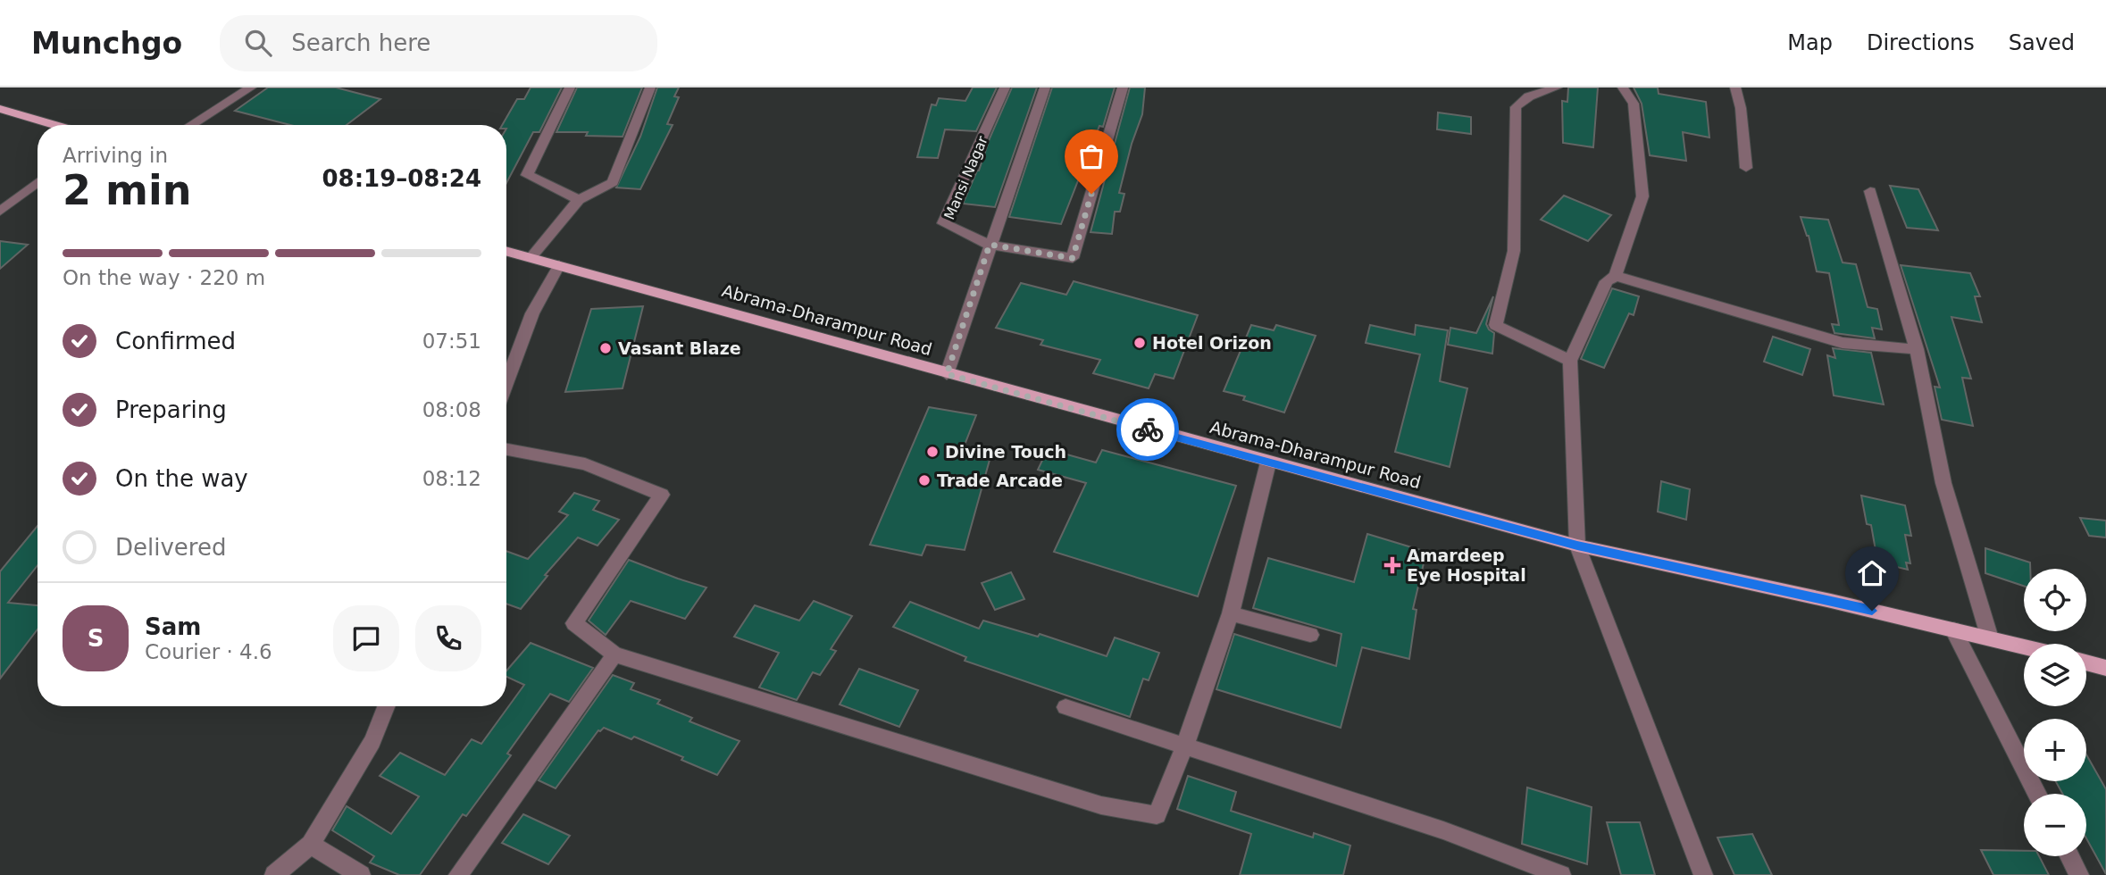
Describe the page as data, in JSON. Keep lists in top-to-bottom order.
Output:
{
  "streets": {
    "main road": ["Abrama-Dharampur Road"],
    "street": ["Mansi Nagar"]
  },
  "places": {
    "other": [
      "Hotel Orizon",
      "Vasant Blaze",
      "Divine Touch",
      "Trade Arcade"
    ],
    "health": ["Amardeep Eye Hospital"]
  },
  "page": {
    "header": "Munchgo",
    "search": "Search here",
    "nav": ["Map", "Directions", "Saved"],
    "heading": ["2 min", "Arriving in", "08:19–08:24"],
    "panel": ["Sam", "Courier · 4.6"],
    "bar": "On the way · 220 m",
    "list": [
      ["Confirmed", "07:51"],
      ["Preparing", "08:08"],
      ["On the way", "08:12"],
      "Delivered"
    ],
    "map_buttons": ["+", "−"],
    "round": "S"
  }
}
